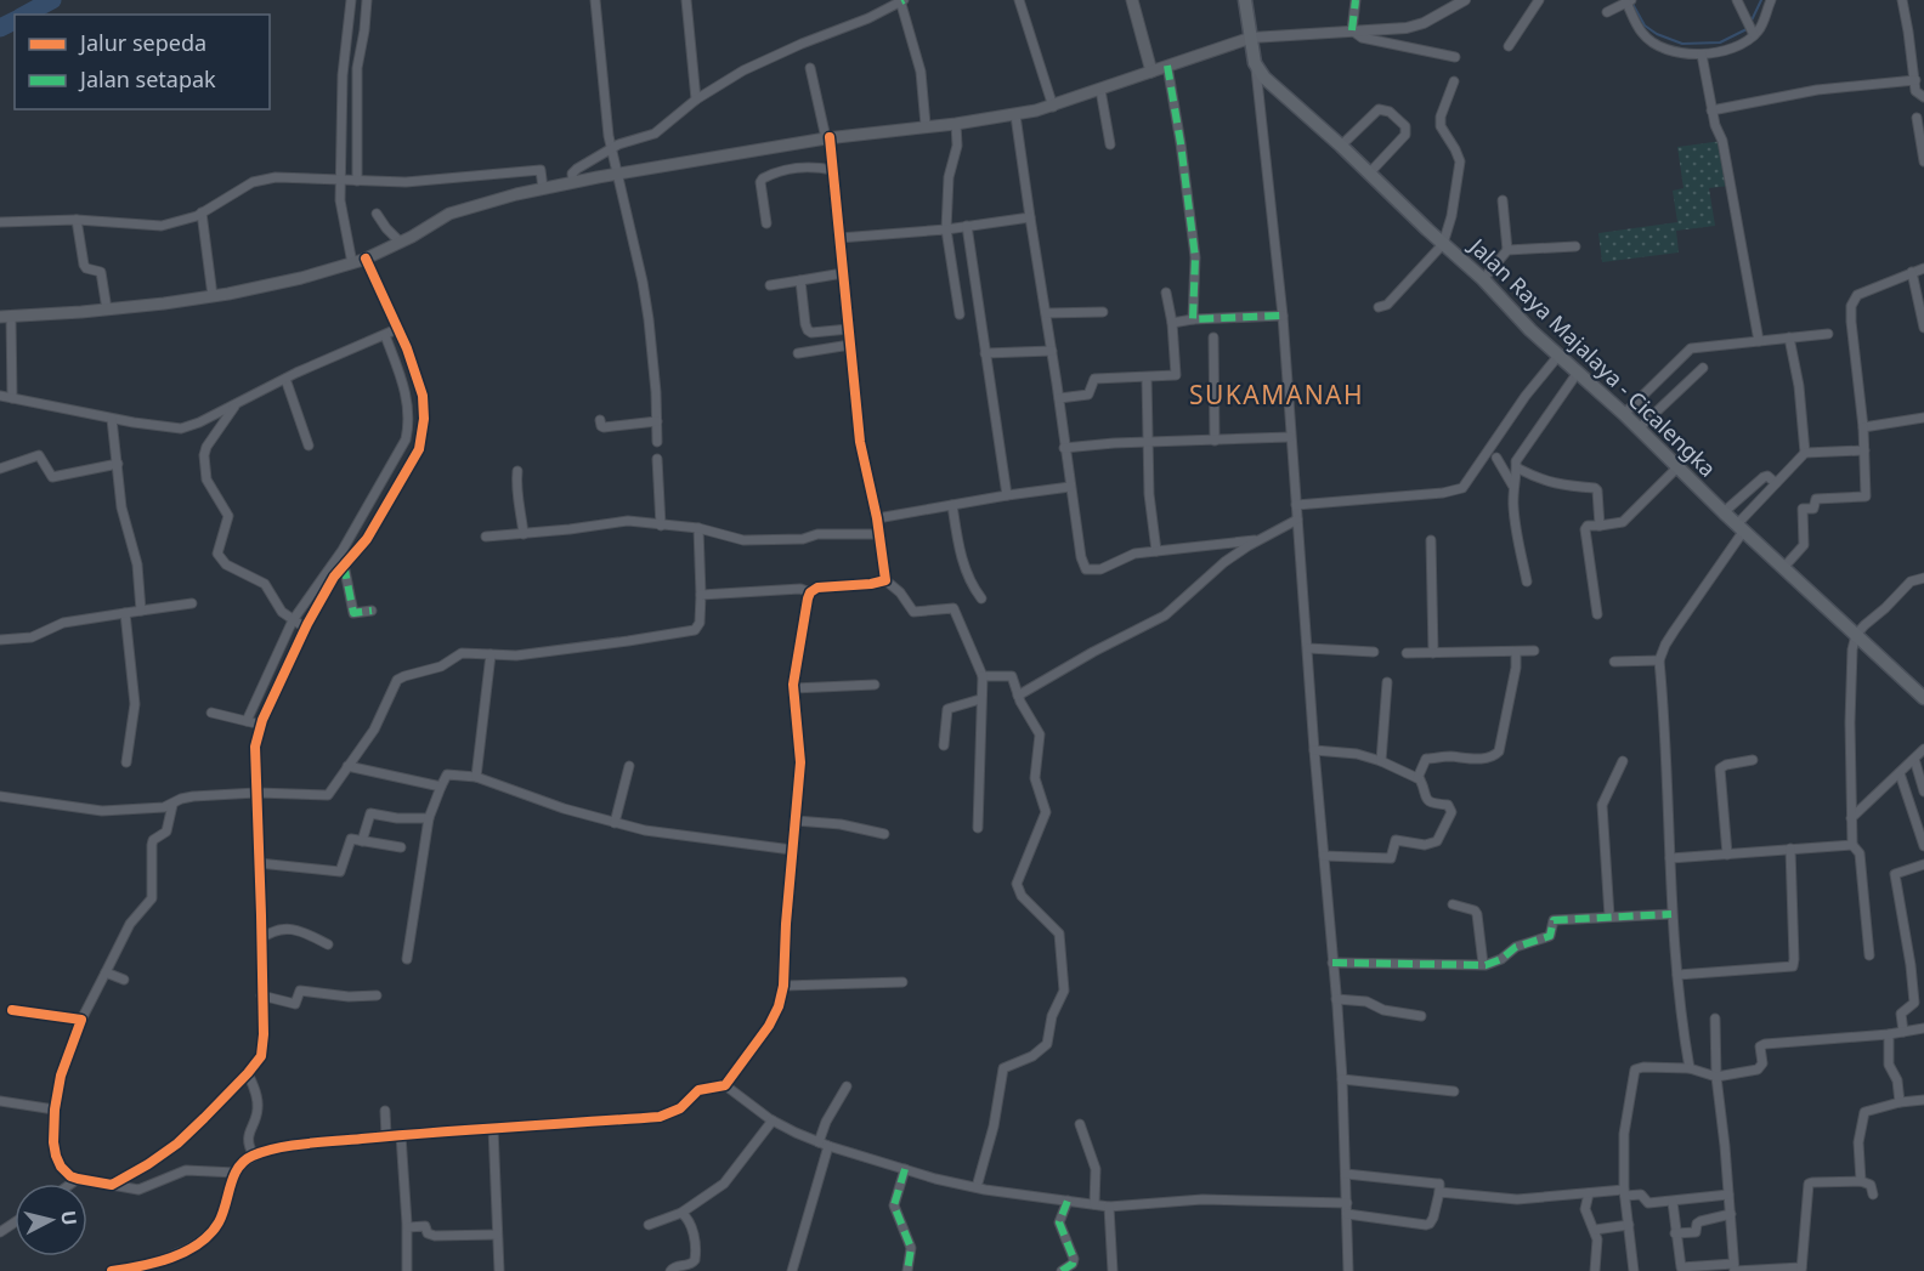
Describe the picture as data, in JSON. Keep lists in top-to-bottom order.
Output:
{
  "streets": {
    "main road": ["Jalan Raya Majalaya - Cicalengka"]
  },
  "districts": ["SUKAMANAH"],
  "legend": ["Jalur sepeda", "Jalan setapak"],
  "north": "right"
}
